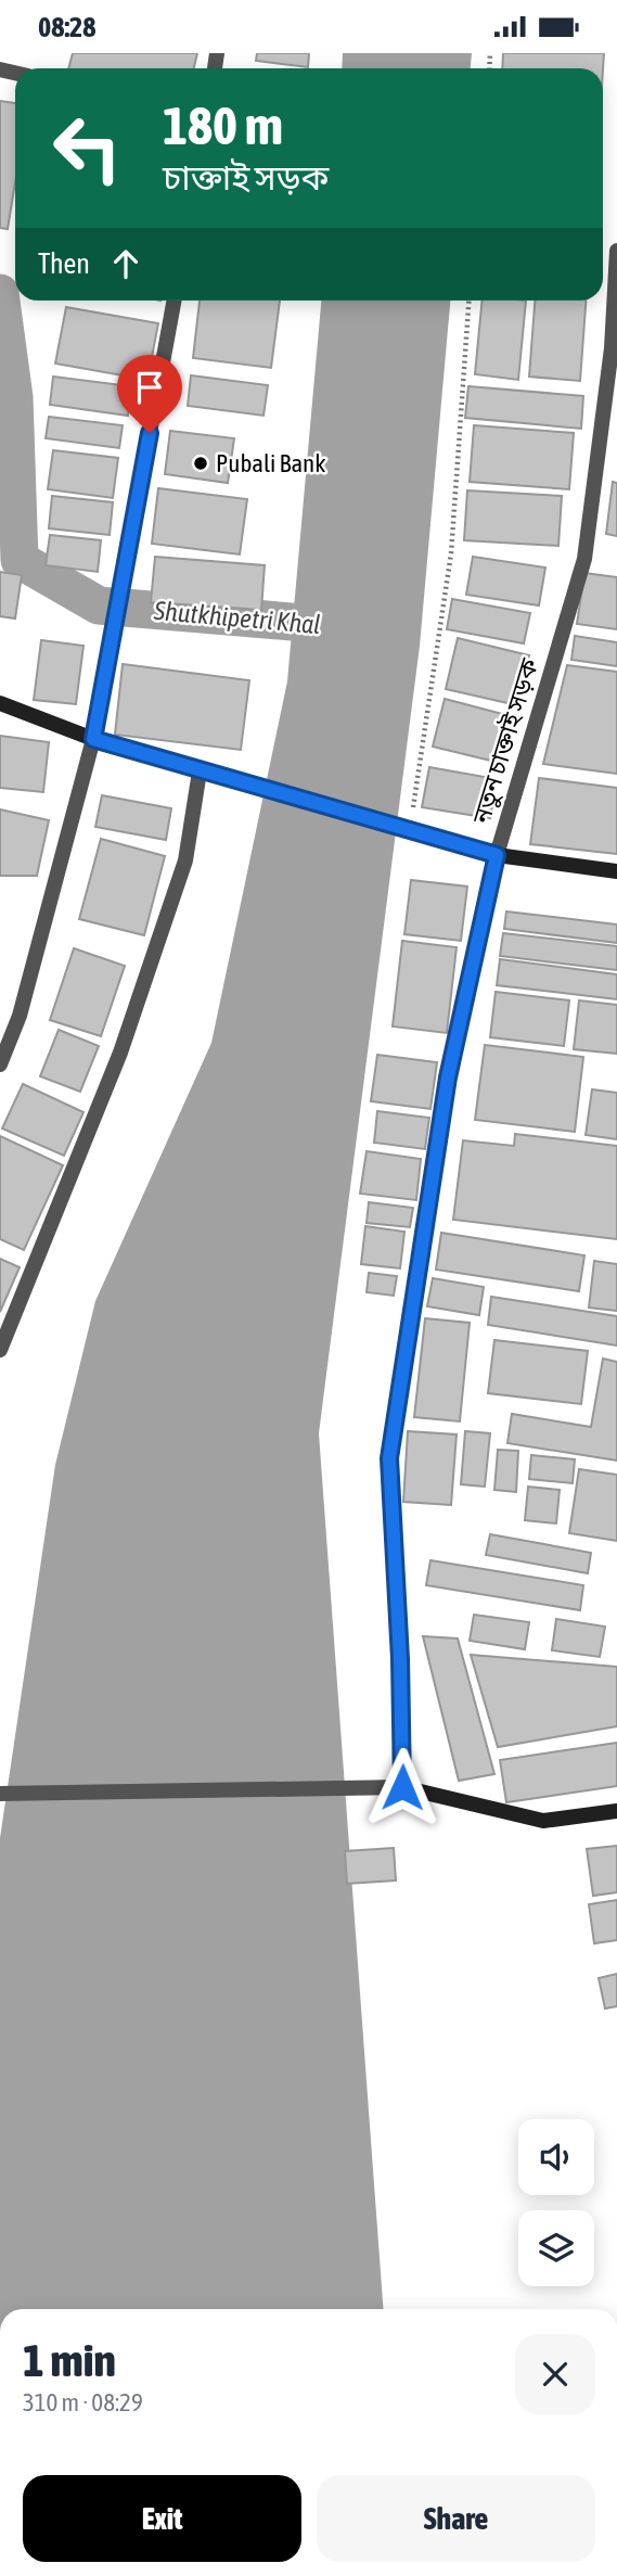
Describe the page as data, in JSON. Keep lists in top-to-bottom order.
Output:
{
  "streets": {
    "street": ["নতুন চাক্তাই সড়ক"]
  },
  "water": ["Shutkhipetri Khal"],
  "places": ["Pubali Bank"],
  "page": {
    "status": "08:28",
    "turn": ["180 m", "চাক্তাই সড়ক"],
    "then": "Then",
    "heading": ["1 min", "310 m · 08:29"],
    "buttons": ["Exit", "Share"]
  }
}
